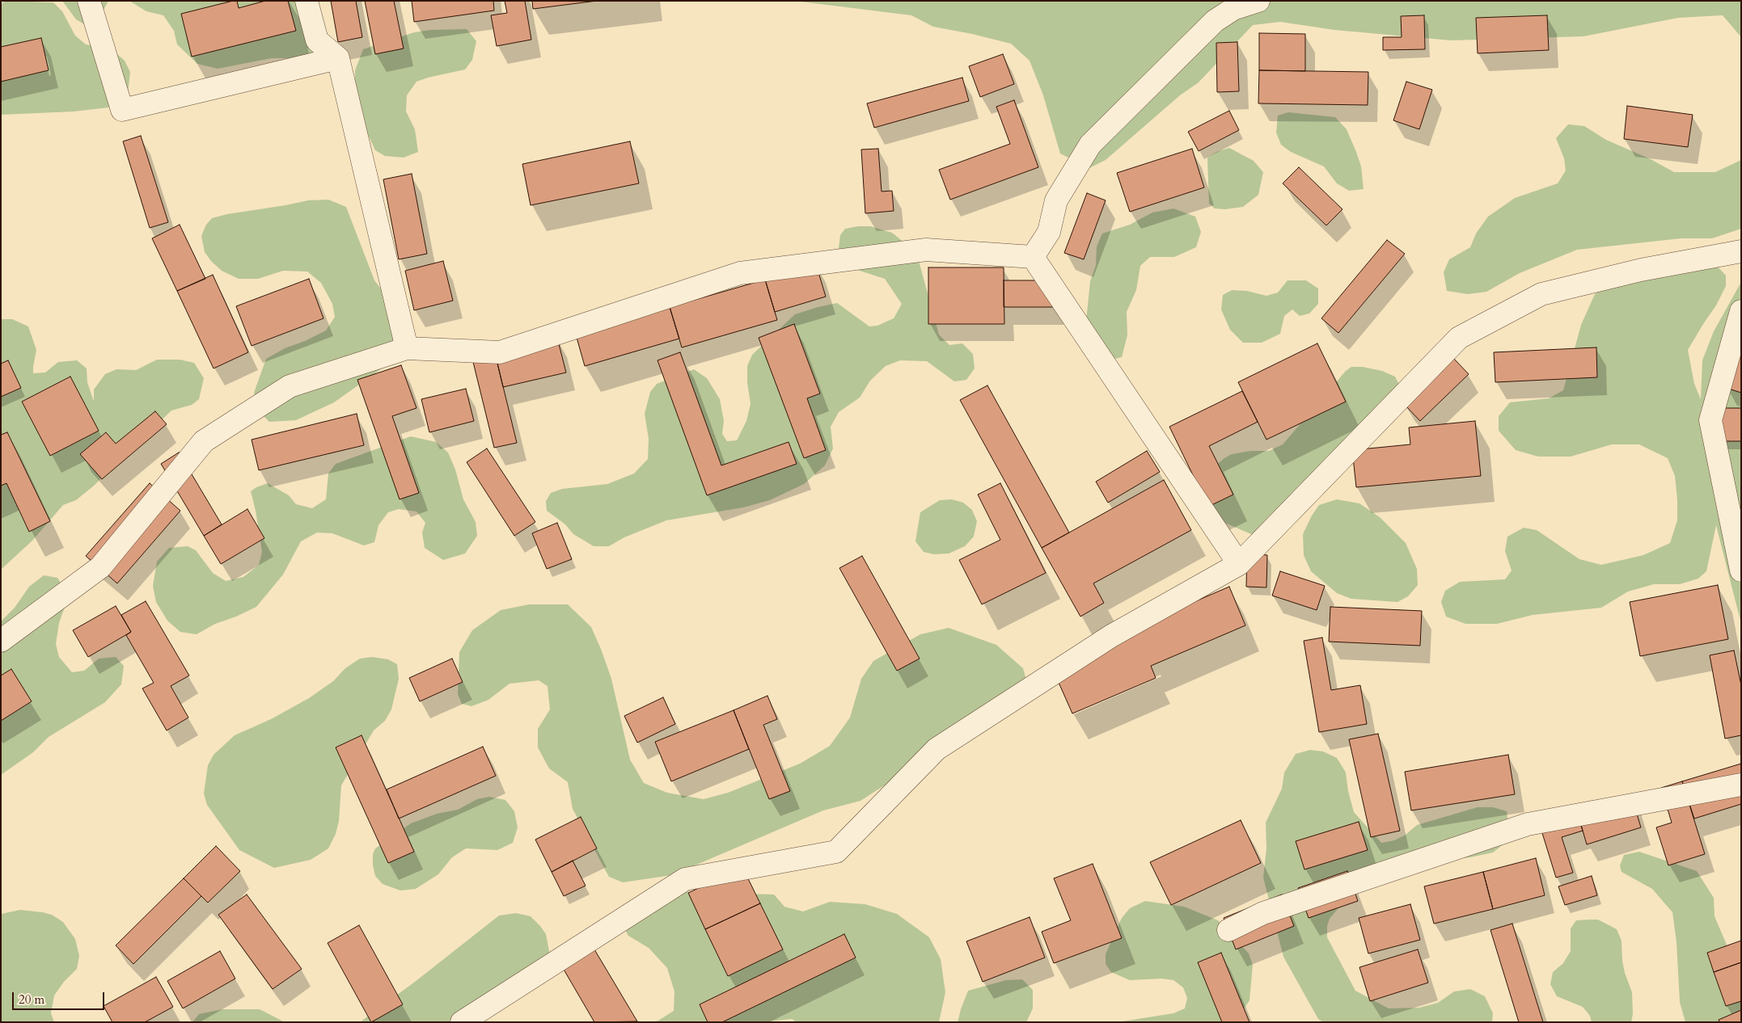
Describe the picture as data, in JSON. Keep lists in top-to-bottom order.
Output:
{
  "scale_bar": "20 m"
}
